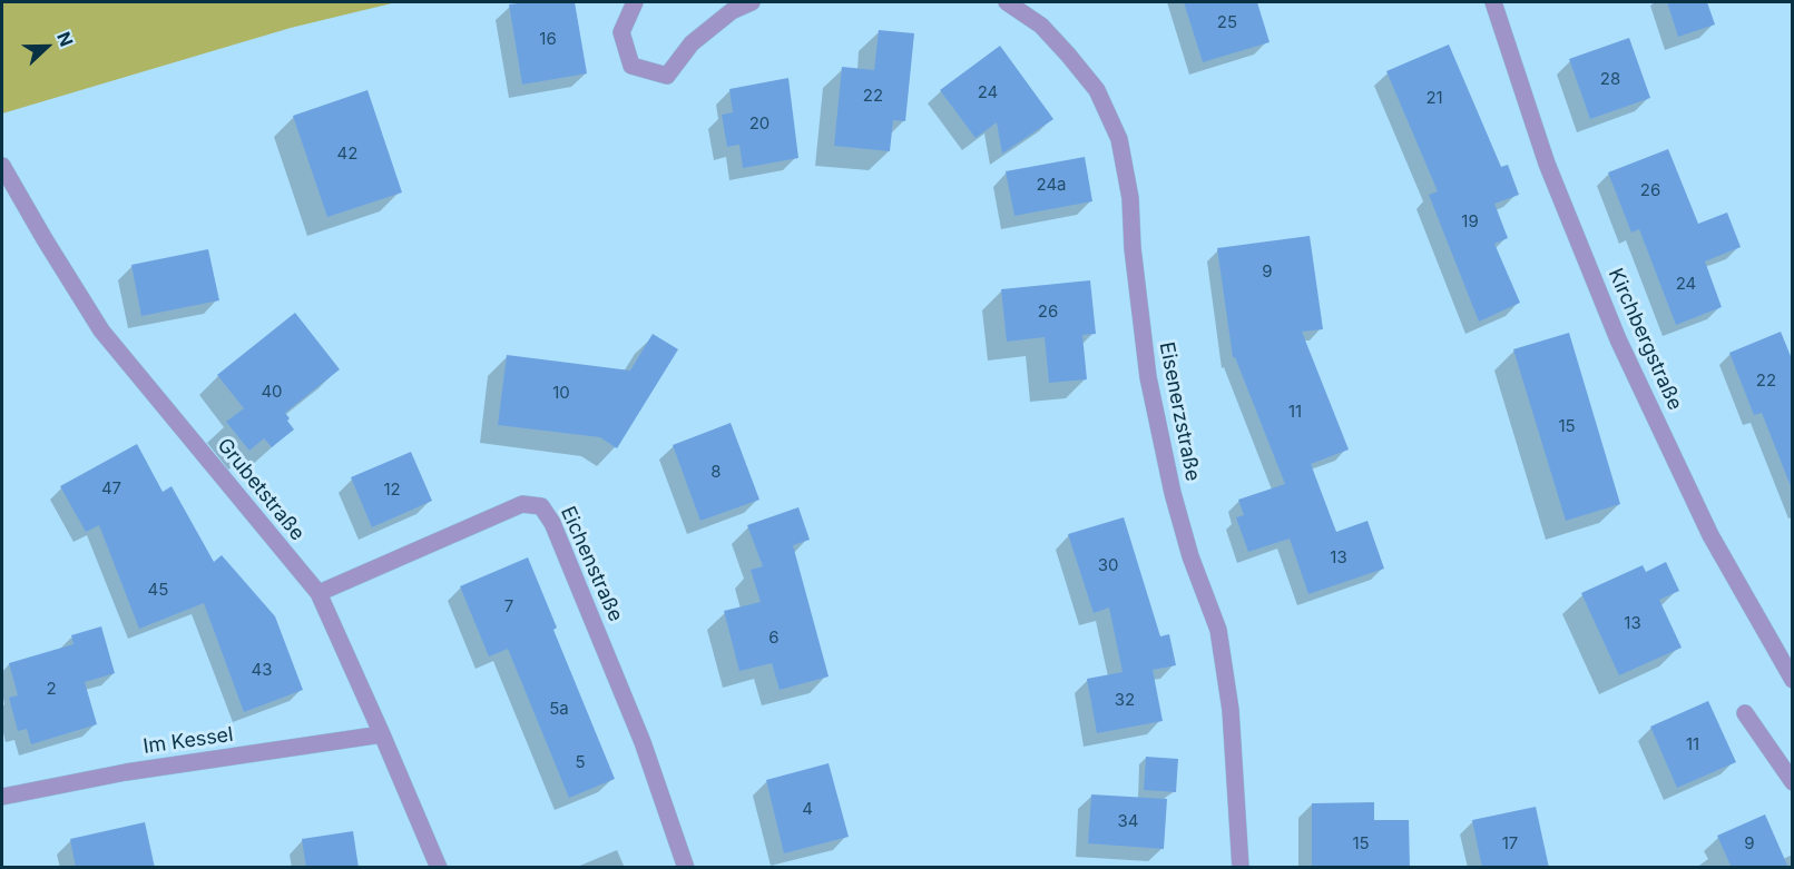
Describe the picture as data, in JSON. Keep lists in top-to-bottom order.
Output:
{
  "streets": {
    "street": [
      "Kirchbergstraße",
      "Eisenerzstraße",
      "Grubetstraße",
      "Eichenstraße",
      "Im Kessel"
    ]
  },
  "crossings": [
    ["Grubetstraße", "Eichenstraße"],
    ["Grubetstraße", "Im Kessel"]
  ],
  "house_numbers": [
    "25",
    "16",
    "28",
    "24",
    "22",
    "21",
    "20",
    "42",
    "24a",
    "26",
    "19",
    "9",
    "24",
    "26",
    "22",
    "40",
    "10",
    "11",
    "15",
    "8",
    "47",
    "12",
    "13",
    "30",
    "45",
    "7",
    "13",
    "6",
    "43",
    "2",
    "32",
    "5a",
    "11",
    "5",
    "4",
    "34",
    "15",
    "17",
    "9"
  ],
  "north": "right"
}
